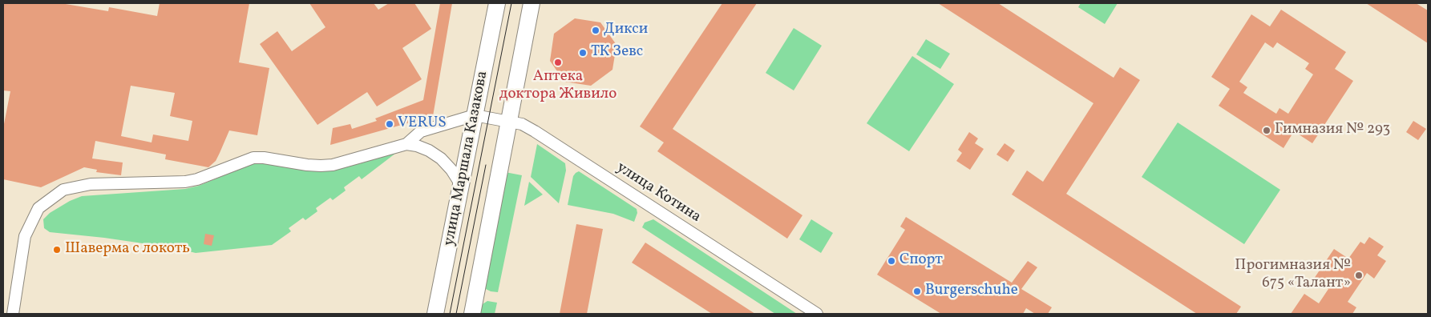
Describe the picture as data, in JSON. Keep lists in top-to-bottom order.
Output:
{
  "streets": {
    "main road": ["улица Маршала Казакова"],
    "street": ["улица Котина"]
  },
  "crossings": [
    ["улица Маршала Казакова", "улица Котина"]
  ],
  "places": [
    "Дикси",
    "ТК Зевс",
    "Аптека доктора Живило",
    "VERUS",
    "Гимназия № 293",
    "Шаверма с локоть",
    "Спорт",
    "Прогимназия № 675 «Талант»",
    "Burgerschuhe"
  ]
}
